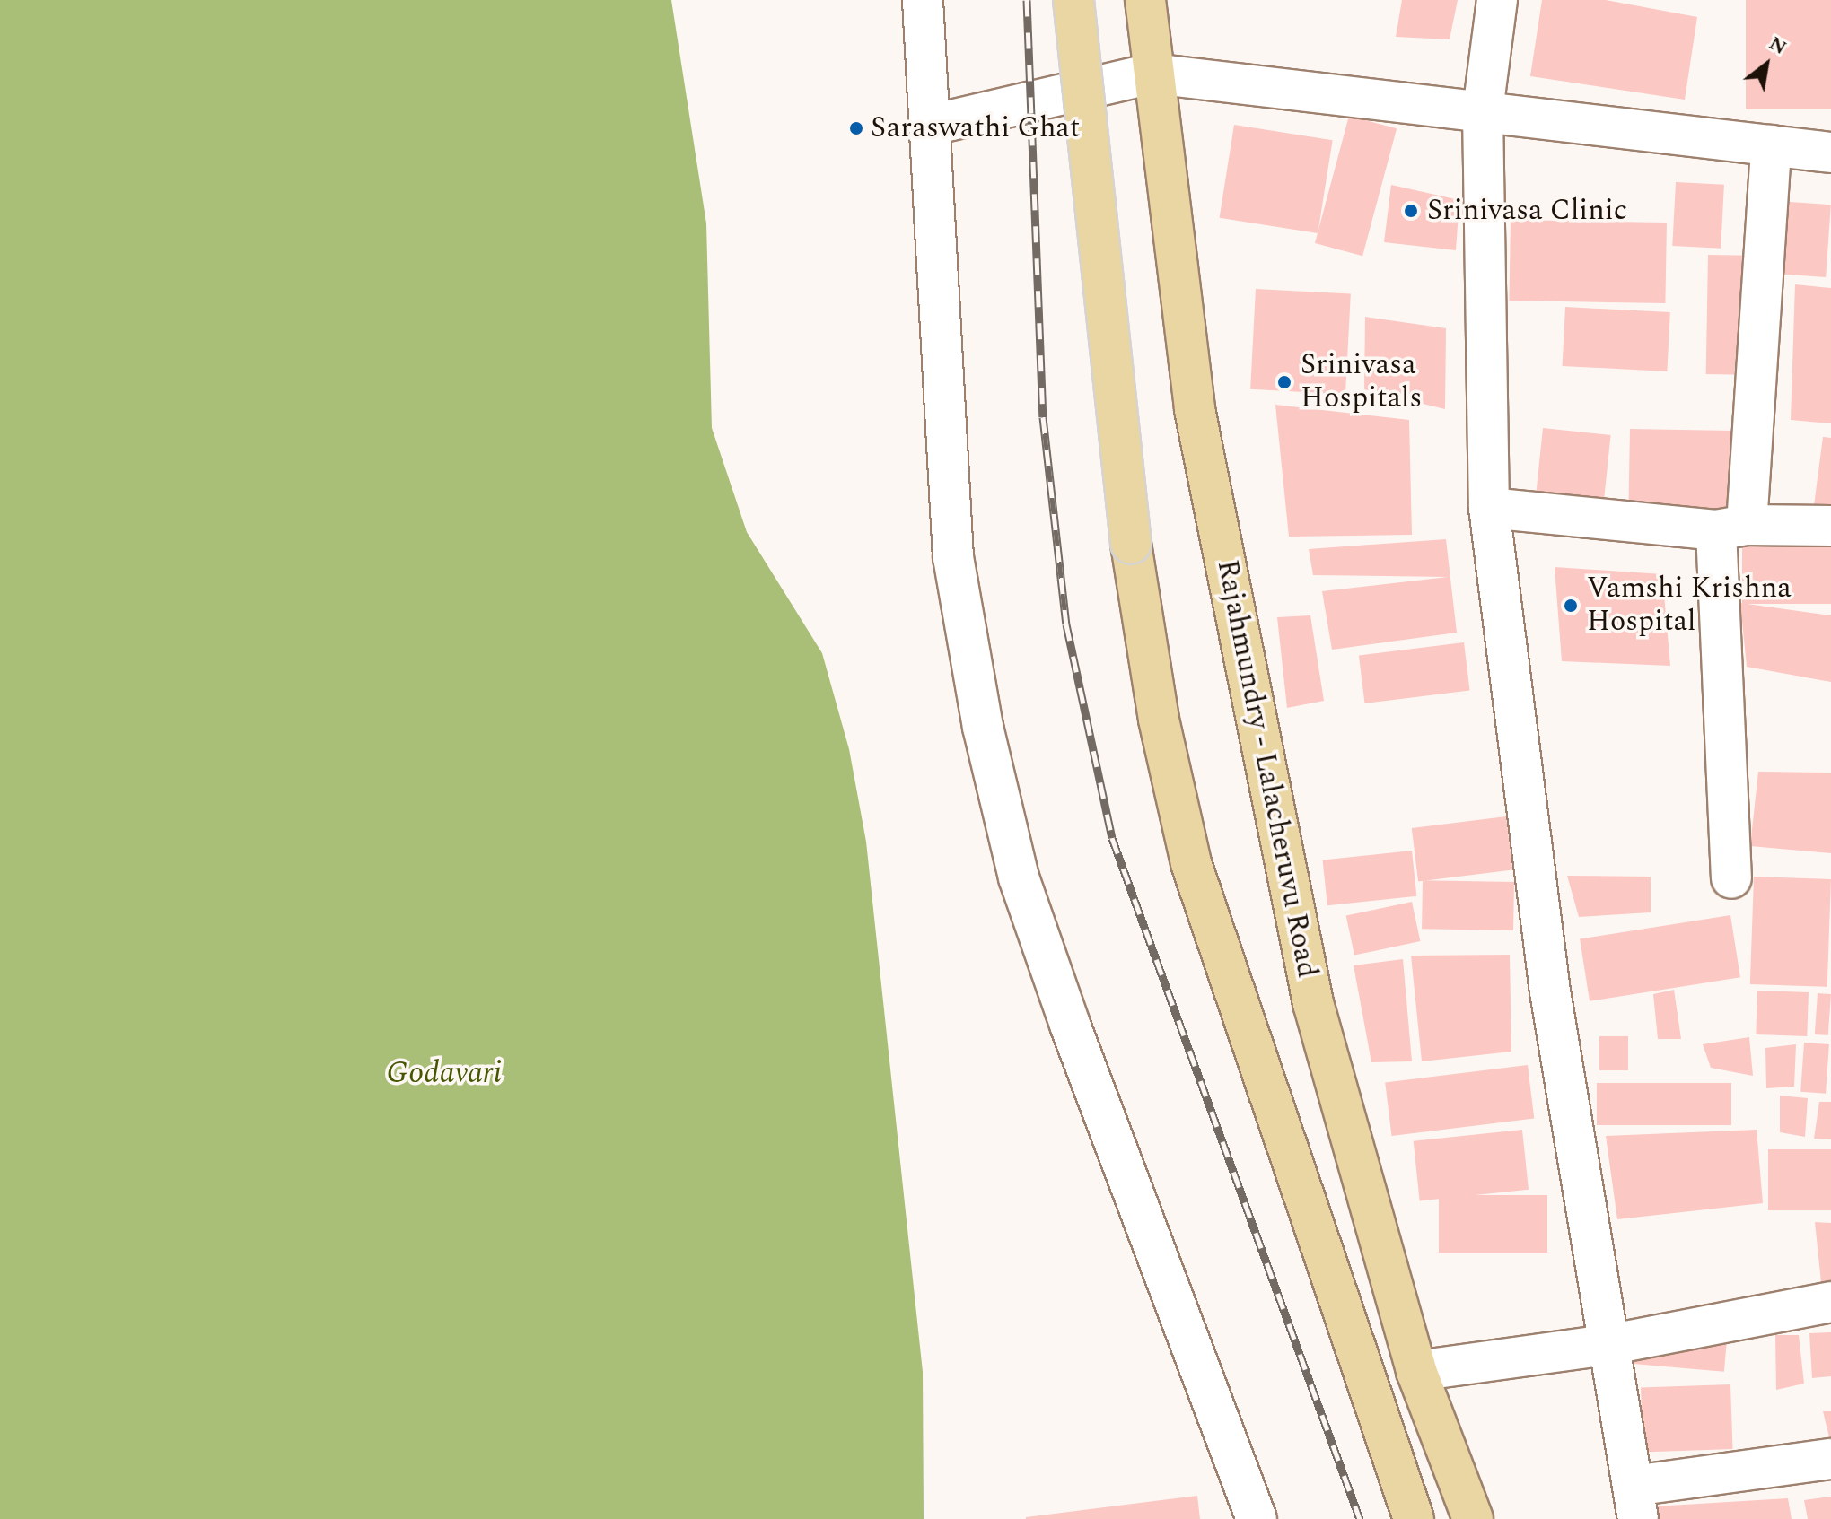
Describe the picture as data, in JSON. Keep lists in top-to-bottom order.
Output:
{
  "streets": {
    "main road": ["Rajahmundry - Lalacheruvu Road"]
  },
  "water": ["Godavari"],
  "places": [
    "Saraswathi Ghat",
    "Srinivasa Clinic",
    "Srinivasa Hospitals",
    "Vamshi Krishna Hospital"
  ],
  "north": "top right"
}
